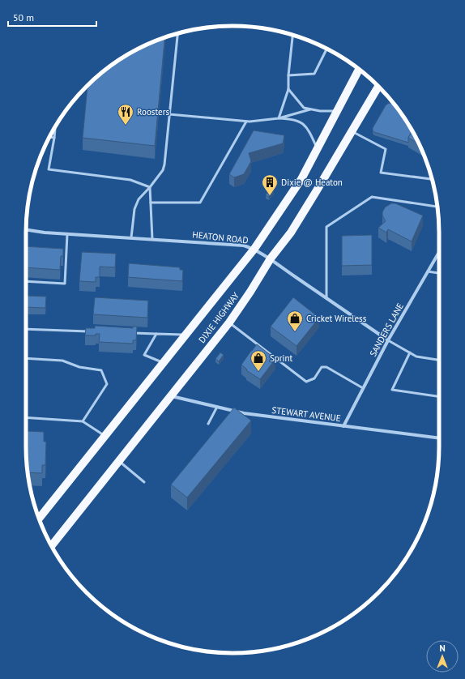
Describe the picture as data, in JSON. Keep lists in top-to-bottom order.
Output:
{
  "streets": {
    "main road": ["DIXIE HIGHWAY"],
    "street": ["HEATON ROAD", "SANDERS LANE", "STEWART AVENUE"]
  },
  "crossings": [
    ["HEATON ROAD", "DIXIE HIGHWAY"],
    ["HEATON ROAD", "SANDERS LANE"],
    ["DIXIE HIGHWAY", "STEWART AVENUE"],
    ["SANDERS LANE", "STEWART AVENUE"]
  ],
  "places": {
    "restaurant": ["Roosters"],
    "building": ["Dixie @ Heaton"],
    "shop": ["Cricket Wireless", "Sprint"]
  },
  "scale_bar": "50 m",
  "north": "top"
}
